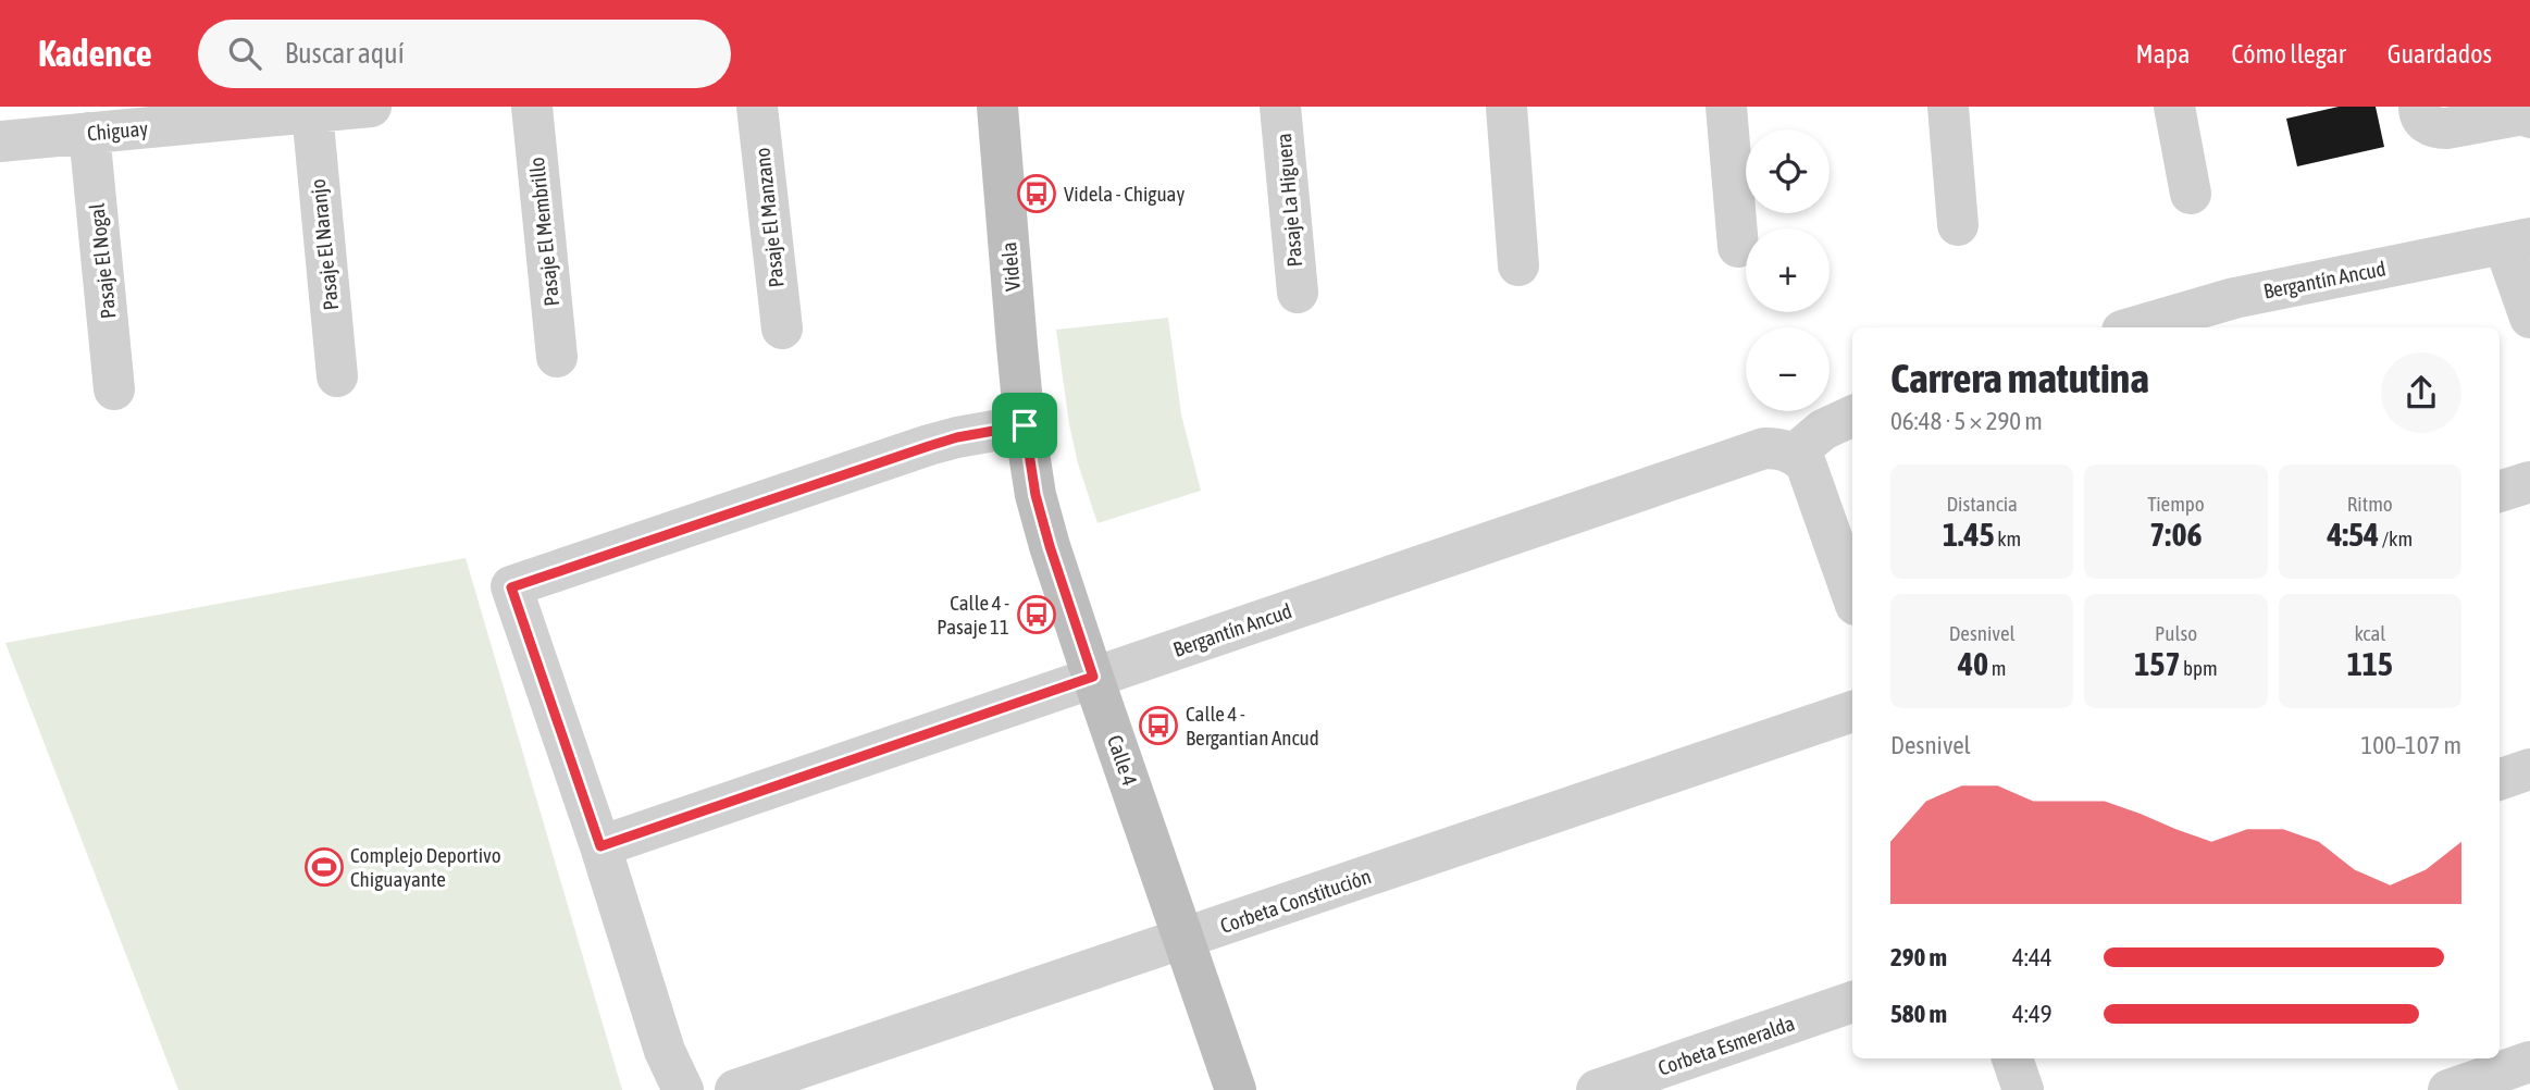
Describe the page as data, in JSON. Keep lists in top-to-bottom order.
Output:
{
  "streets": {
    "street": [
      "Chiguay",
      "Pasaje La Higuera",
      "Pasaje El Manzano",
      "Pasaje El Membrillo",
      "Pasaje El Naranjo",
      "Pasaje El Nogal",
      "Videla",
      "Bergantín Ancud",
      "Calle 4",
      "Corbeta Constitución",
      "Corbeta Esmeralda"
    ]
  },
  "crossings": [
    ["Chiguay", "Pasaje El Naranjo"],
    ["Chiguay", "Pasaje El Nogal"],
    ["Videla", "Calle 4"],
    ["Bergantín Ancud", "Calle 4"],
    ["Calle 4", "Corbeta Constitución"]
  ],
  "places": {
    "bus stop": ["Videla - Chiguay", "Calle 4 - Pasaje 11", "Calle 4 - Bergantian Ancud"],
    "sports": ["Complejo Deportivo Chiguayante"]
  },
  "page": {
    "header": "Kadence",
    "search": "Buscar aquí",
    "nav": ["Mapa", "Cómo llegar", "Guardados"],
    "map_buttons": ["+", "−"],
    "heading": ["Carrera matutina", "06:48 · 5 × 290 m"],
    "stats": [
      ["Distancia", "1.45 km"],
      ["Tiempo", "7:06"],
      ["Ritmo", "4:54 /km"],
      ["Desnivel", "40 m"],
      ["Pulso", "157 bpm"],
      ["kcal", "115"]
    ],
    "chart": ["Desnivel", "100–107 m"],
    "list": [
      {
        "name": "290 m",
        "note": "4:44"
      },
      {
        "name": "580 m",
        "note": "4:49"
      }
    ]
  }
}
